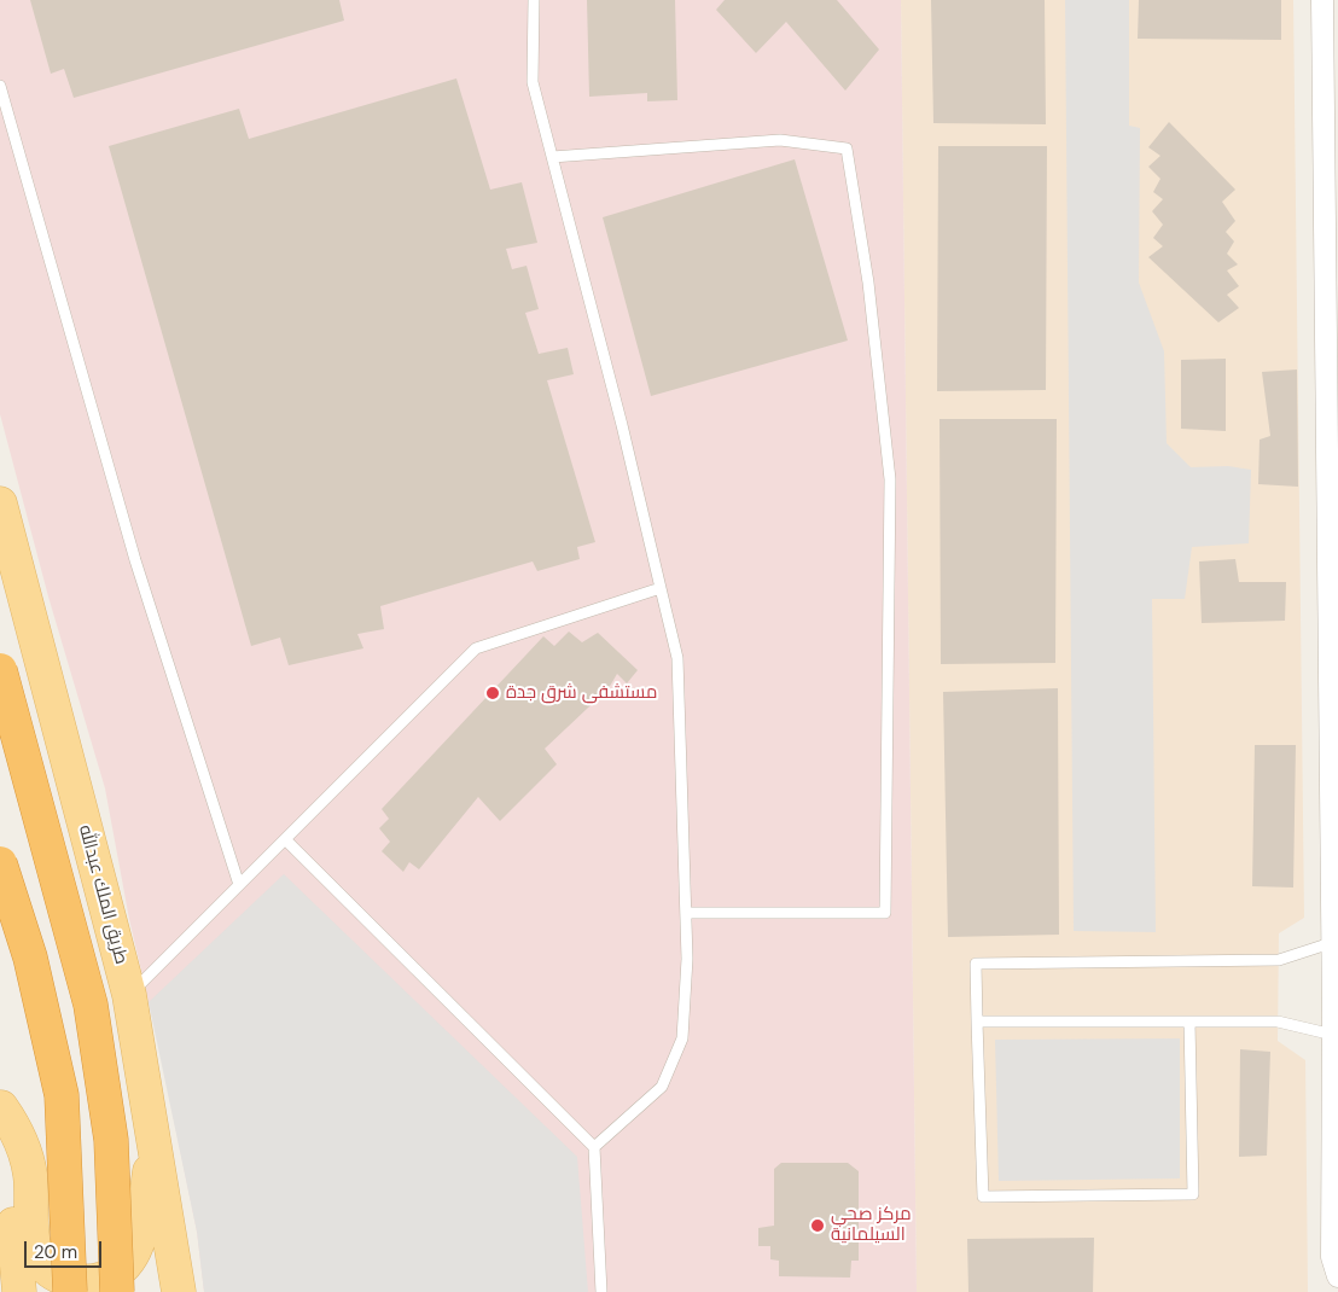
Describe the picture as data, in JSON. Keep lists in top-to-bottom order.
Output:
{
  "streets": {
    "main road": ["طريق الملك عبدالله"]
  },
  "places": ["مستشفى شرق جدة", "مركز صحي السيلمانية"],
  "scale_bar": "20 m"
}
